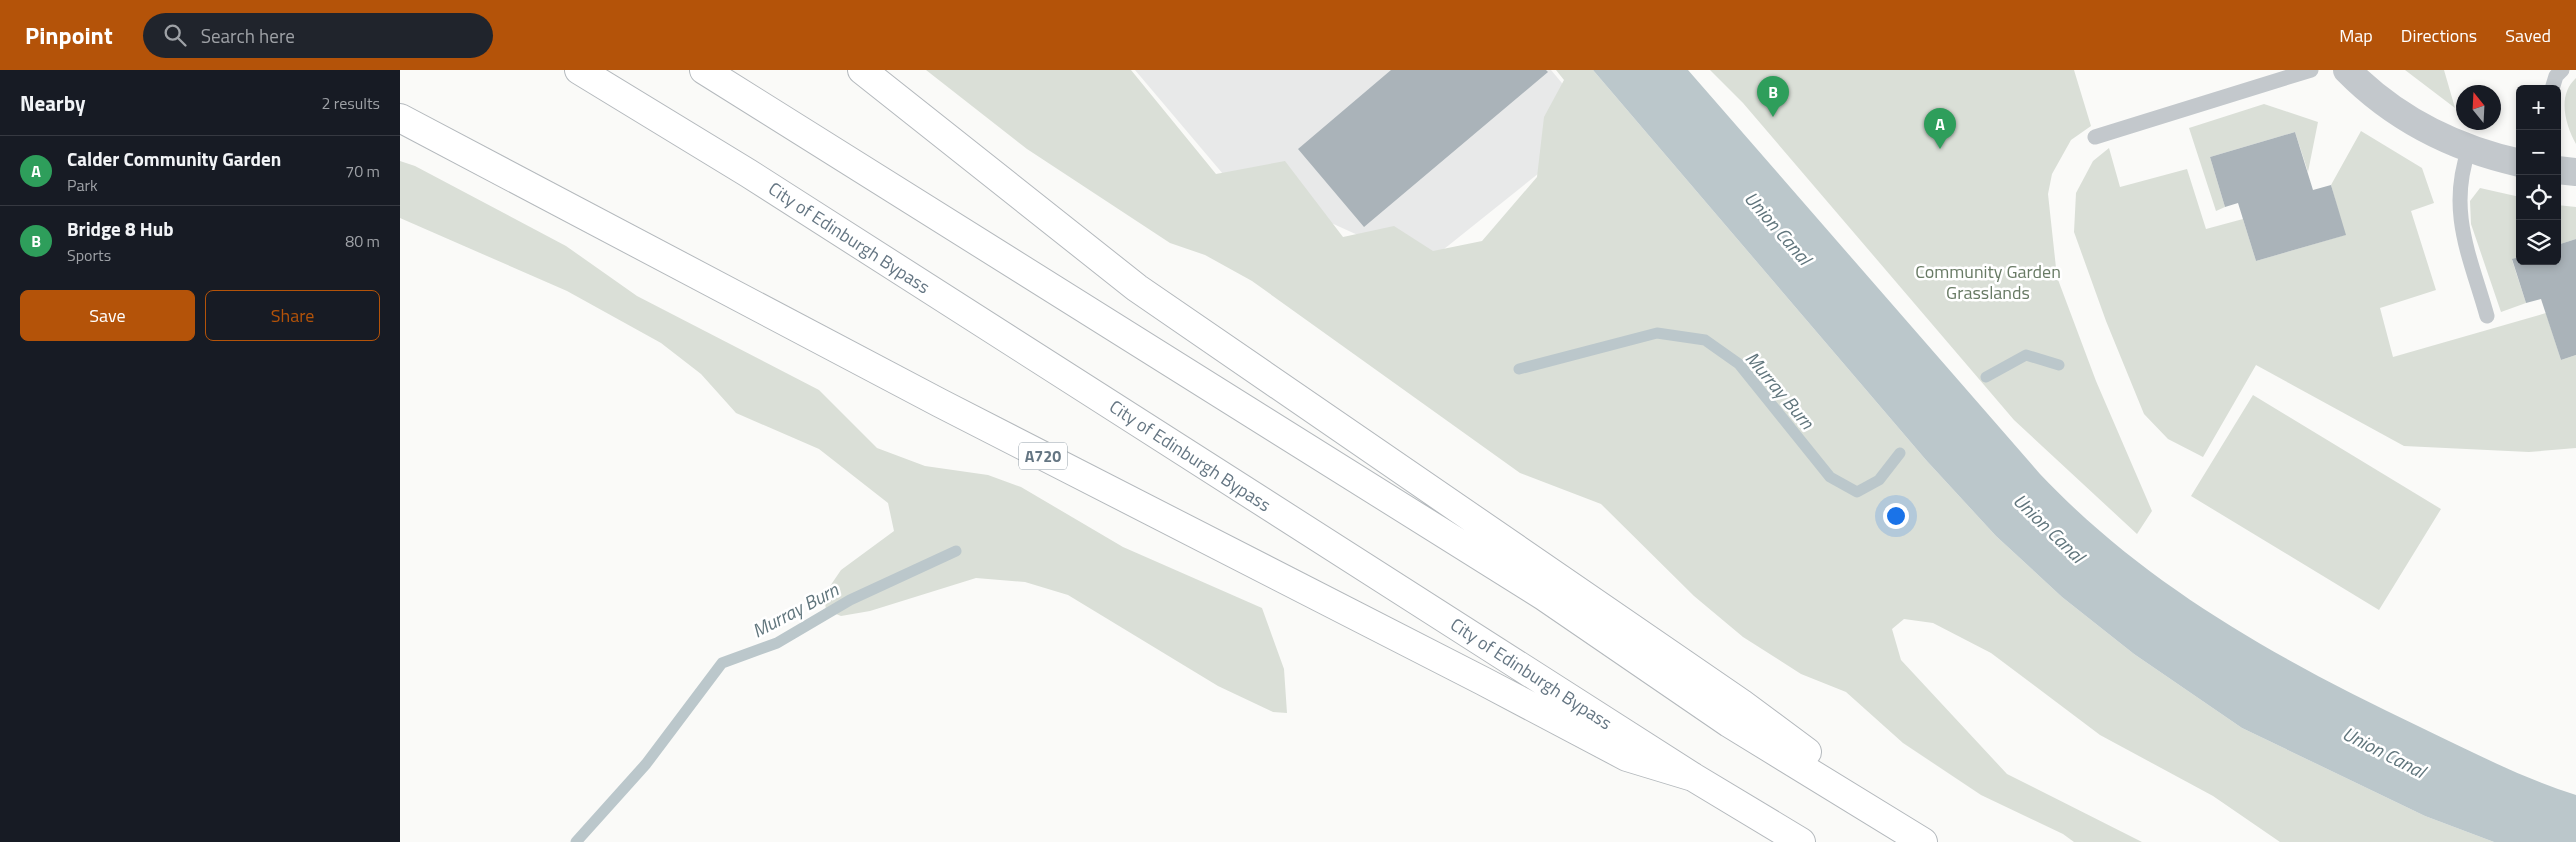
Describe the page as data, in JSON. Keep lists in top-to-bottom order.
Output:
{
  "streets": {
    "highway": ["City of Edinburgh Bypass", "A720"]
  },
  "crossings": [
    ["City of Edinburgh Bypass", "A720"]
  ],
  "water": ["Union Canal", "Murray Burn"],
  "parks": ["Community Garden Grasslands"],
  "north": "top",
  "page": {
    "header": "Pinpoint",
    "search": "Search here",
    "nav": ["Map", "Directions", "Saved"],
    "heading": ["Nearby", "2 results"],
    "pins": ["B", "A"],
    "map_buttons": ["+", "−"],
    "list": [
      {
        "mark": "A",
        "name": "Calder Community Garden",
        "note": "Park",
        "value": "70 m"
      },
      {
        "mark": "B",
        "name": "Bridge 8 Hub",
        "note": "Sports",
        "value": "80 m"
      }
    ],
    "buttons": ["Save", "Share"]
  }
}
